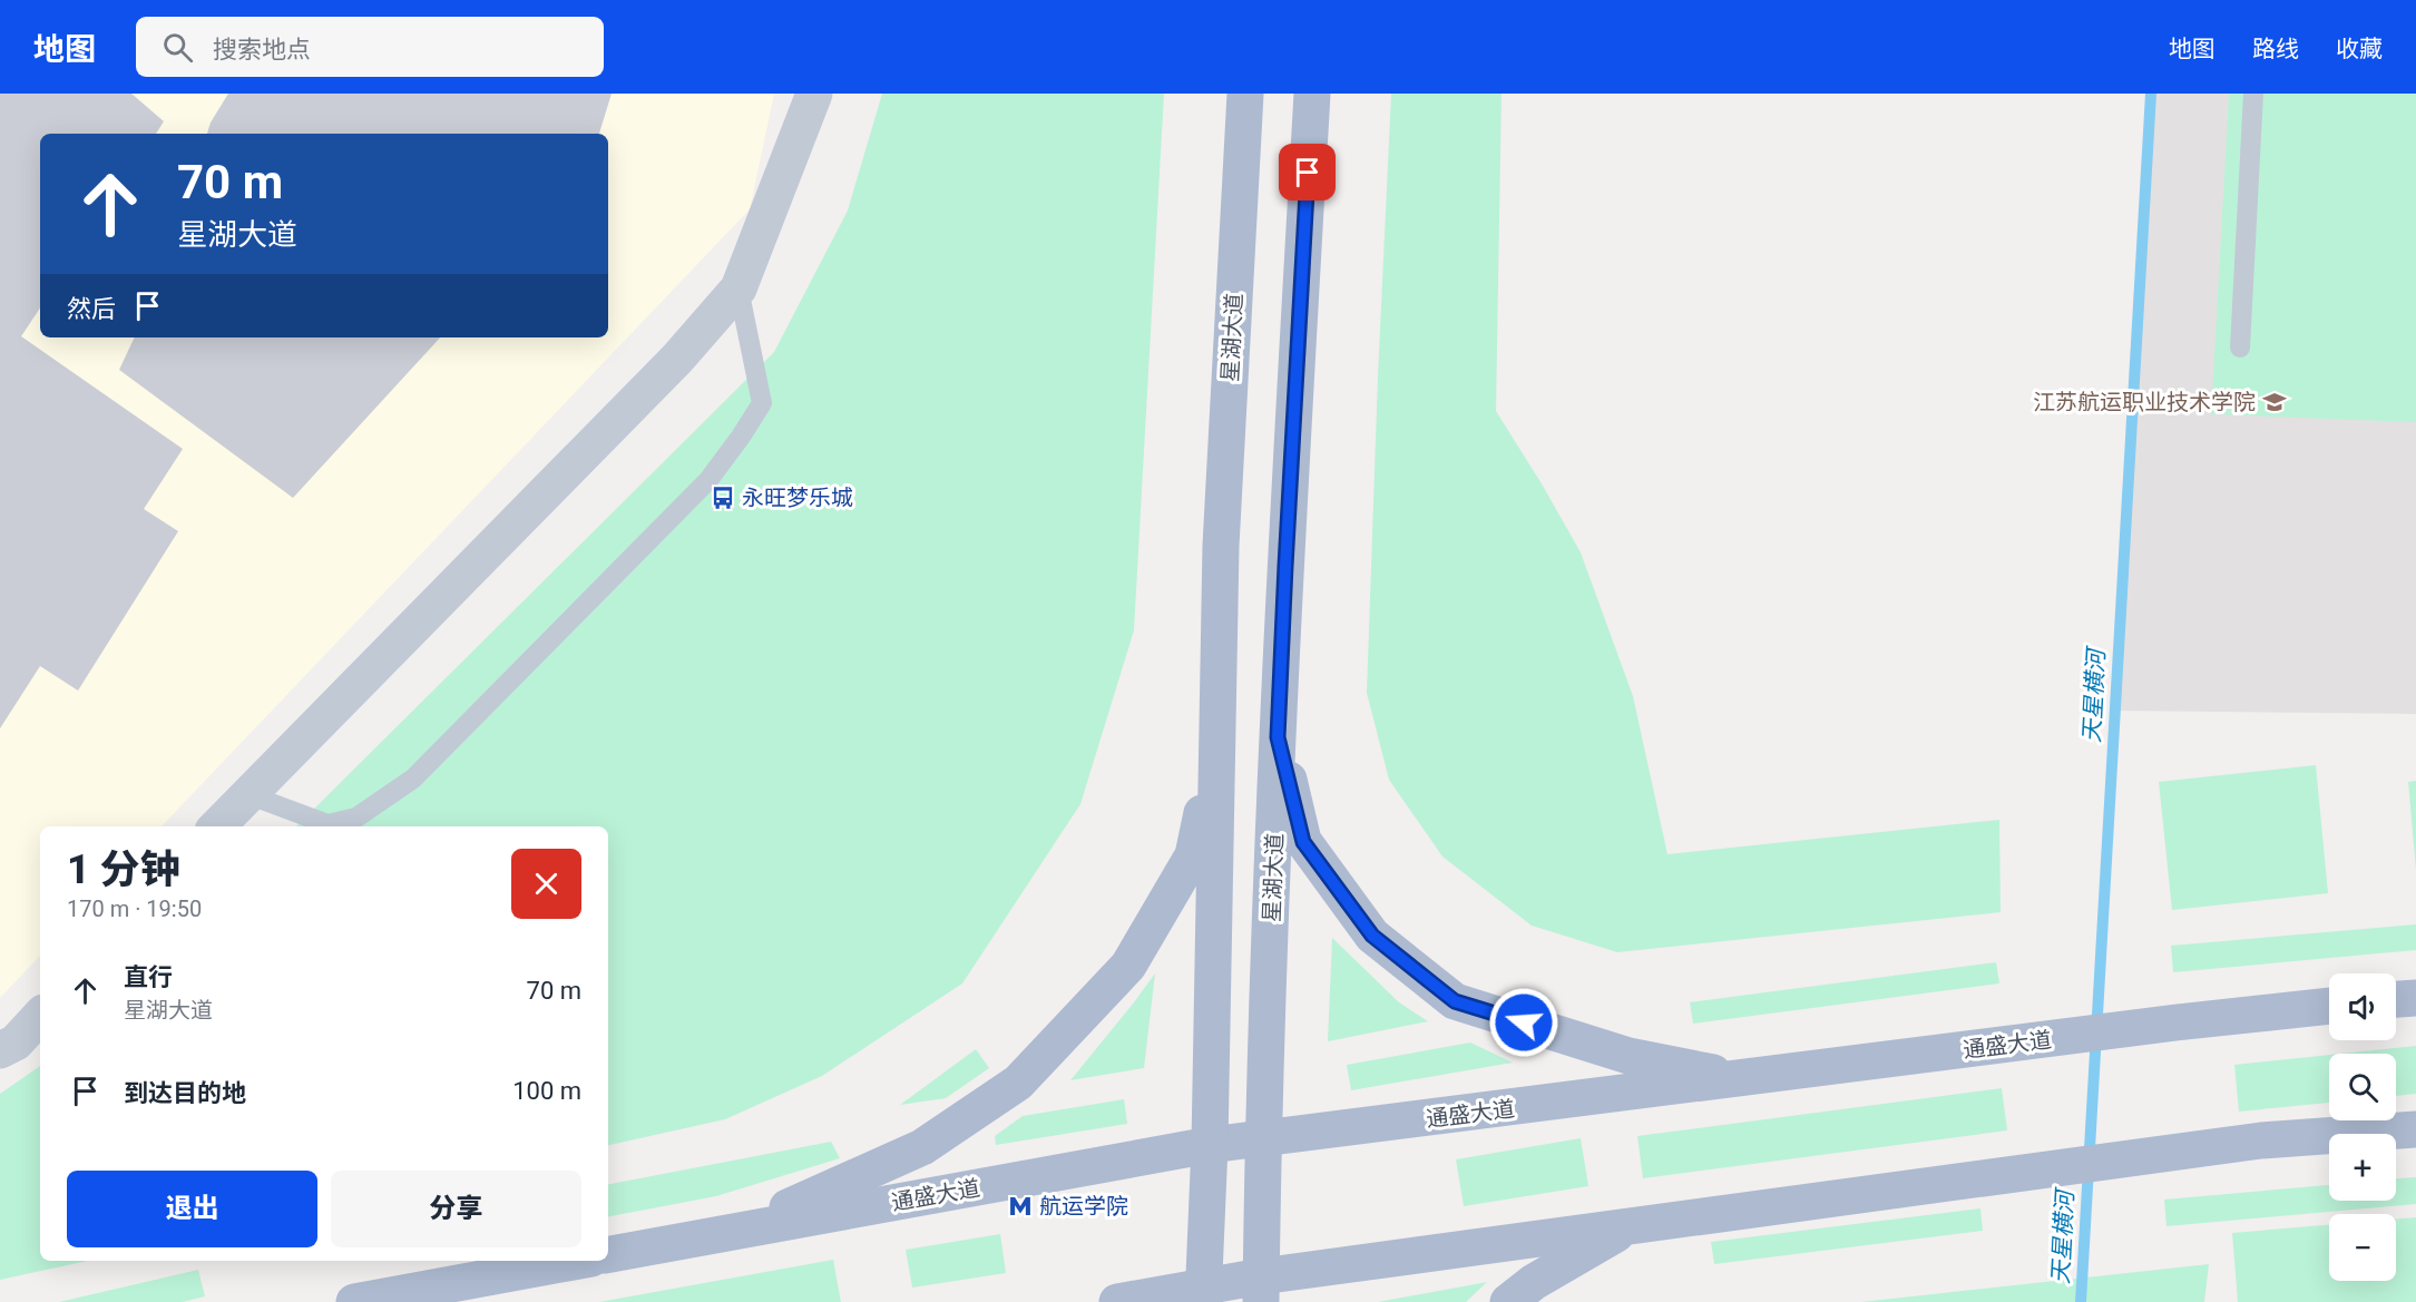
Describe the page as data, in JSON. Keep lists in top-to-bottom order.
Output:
{
  "streets": {
    "main road": ["星湖大道", "通盛大道"]
  },
  "crossings": [
    ["星湖大道", "通盛大道"]
  ],
  "water": ["天星横河"],
  "places": {
    "school or university": ["江苏航运职业技术学院"],
    "bus stop": ["永旺梦乐城"],
    "metro station": ["航运学院"]
  },
  "page": {
    "header": "地图",
    "search": "搜索地点",
    "nav": ["地图", "路线", "收藏"],
    "turn": ["70 m", "星湖大道"],
    "then": "然后",
    "heading": ["1 分钟", "170 m · 19:50"],
    "list": [
      {
        "name": "直行",
        "note": "星湖大道",
        "value": "70 m"
      },
      {
        "name": "到达目的地",
        "value": "100 m"
      }
    ],
    "map_buttons": ["+", "−"],
    "buttons": ["退出", "分享"]
  }
}
